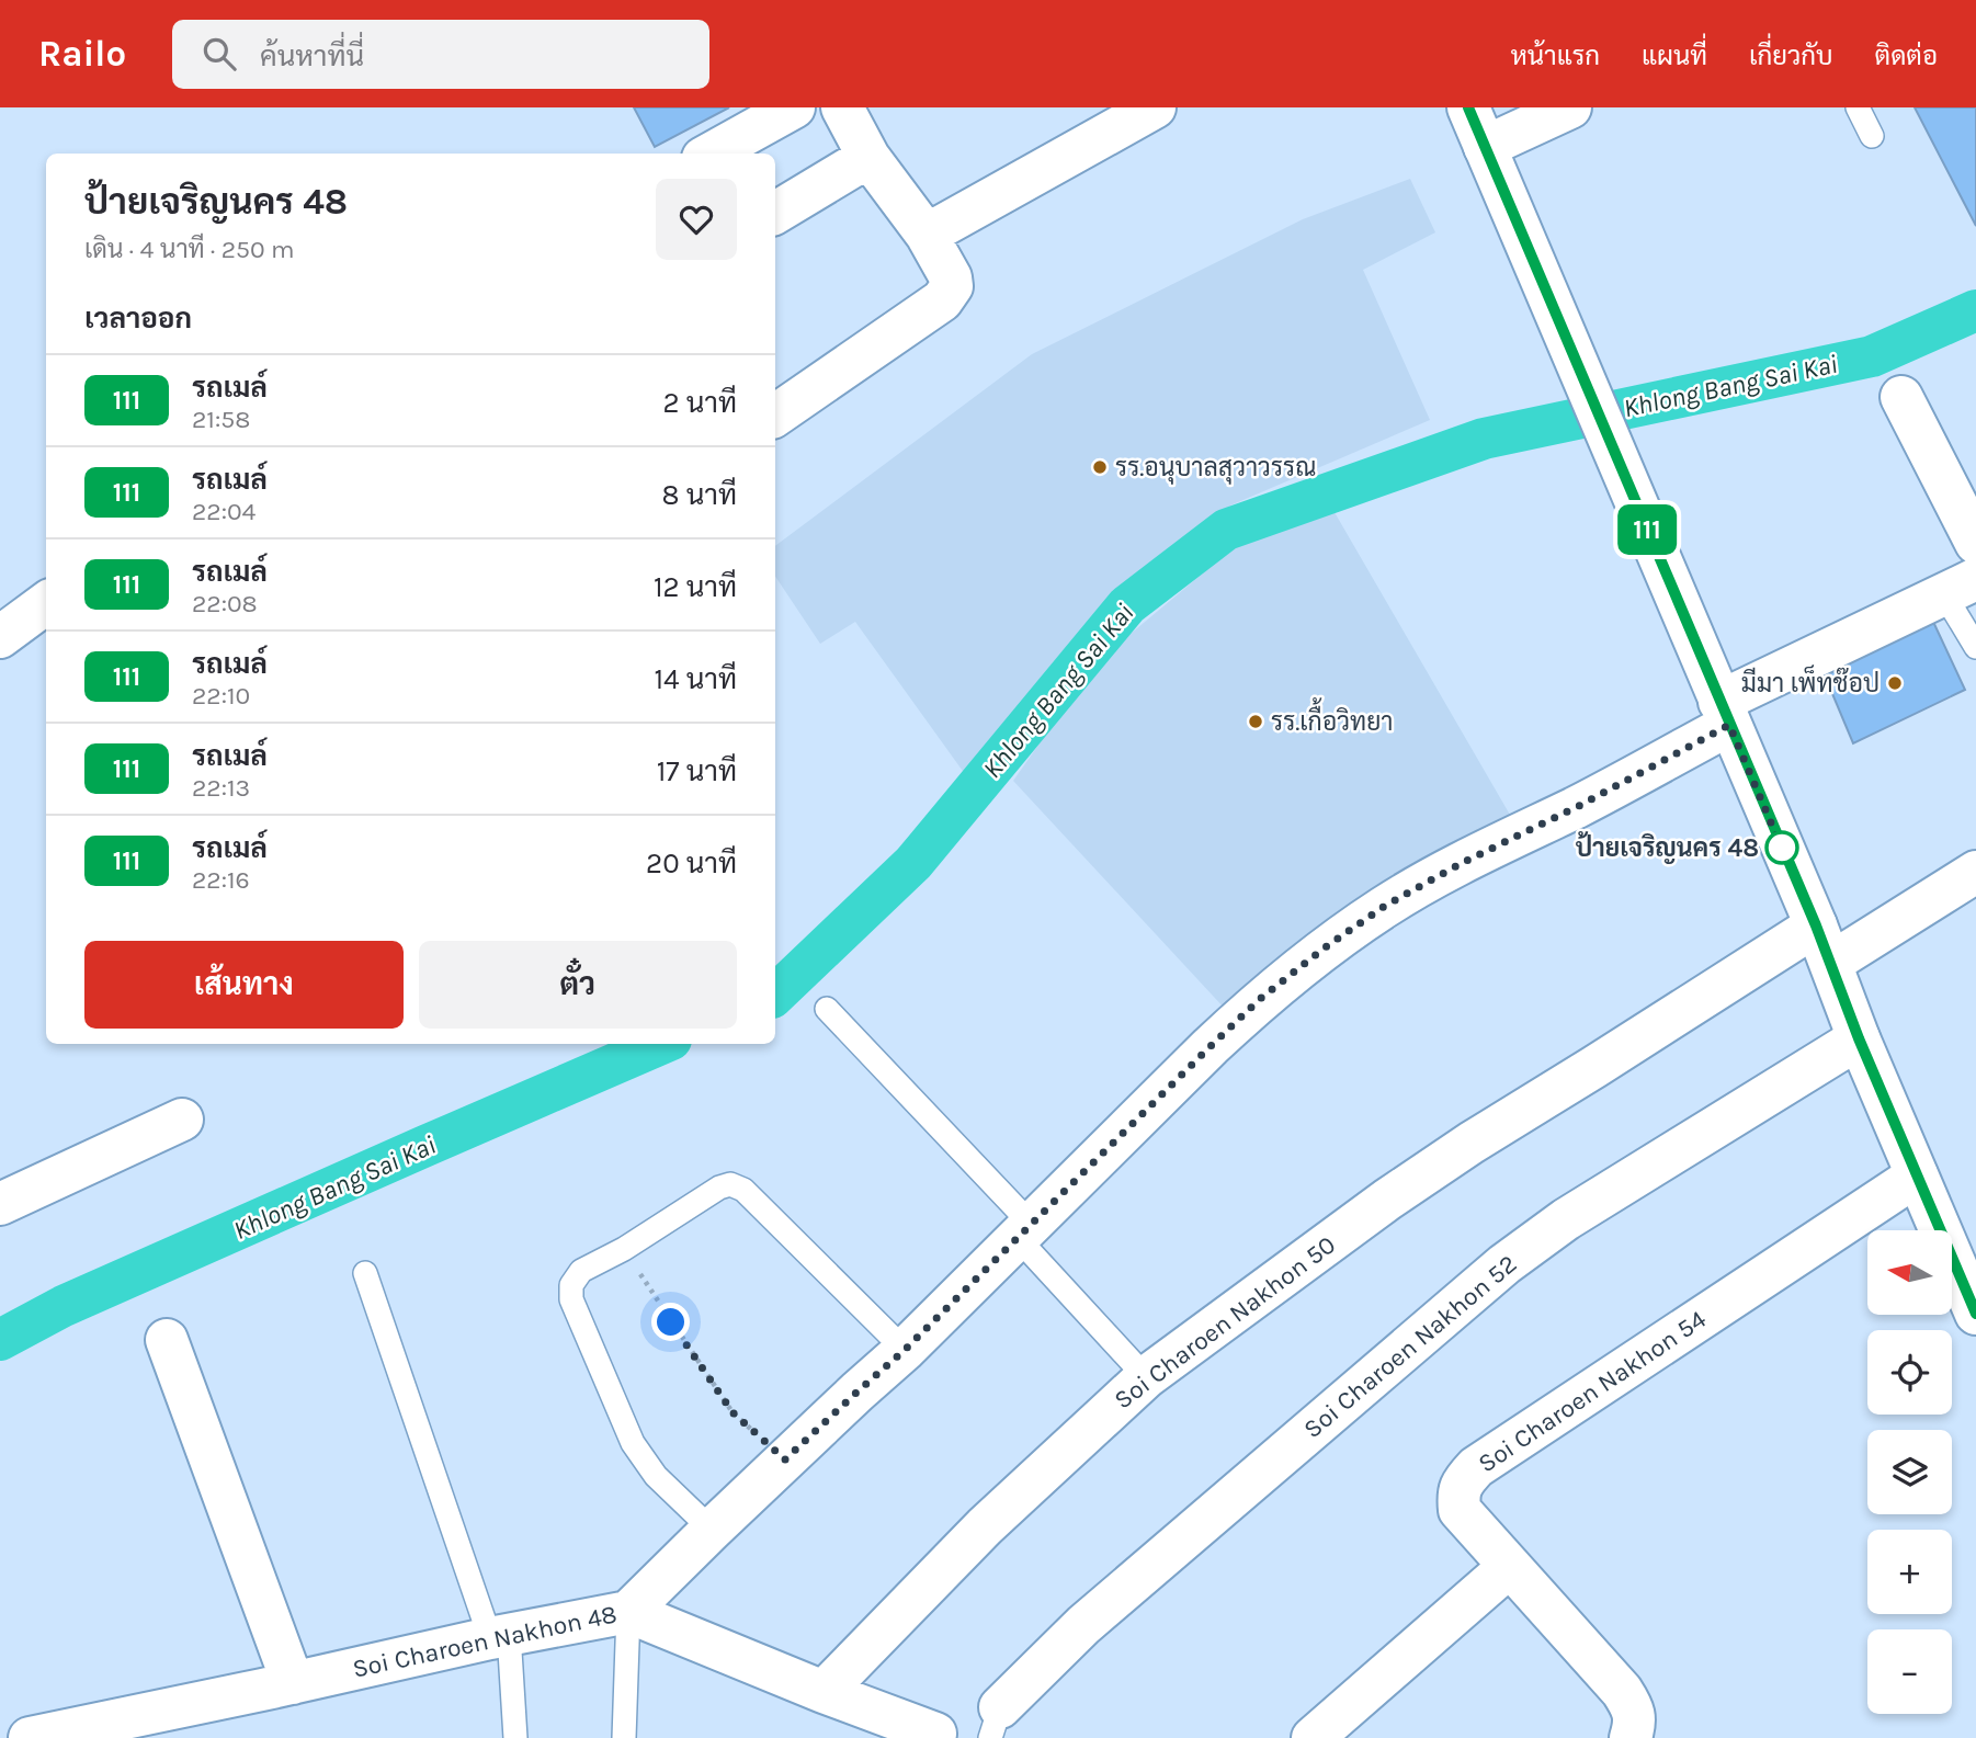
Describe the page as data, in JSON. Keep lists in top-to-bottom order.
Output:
{
  "streets": {
    "street": [
      "Soi Charoen Nakhon 50",
      "Soi Charoen Nakhon 52",
      "Soi Charoen Nakhon 54",
      "Soi Charoen Nakhon 48"
    ]
  },
  "water": ["Khlong Bang Sai Kai"],
  "places": [
    "รร.อนุบาลสุวาวรรณ",
    "มีมา เพ็ทช๊อป",
    "รร.เกื้อวิทยา",
    "ป้ายเจริญนคร 48"
  ],
  "lines": ["bus line 111"],
  "north": "left",
  "page": {
    "header": "Railo",
    "search": "ค้นหาที่นี่",
    "nav": [
      "หน้าแรก",
      "แผนที่",
      "เกี่ยวกับ",
      "ติดต่อ"
    ],
    "on_map": "111",
    "heading": [
      ["ป้ายเจริญนคร 48", "เดิน · 4 นาที · 250 m"],
      "เวลาออก"
    ],
    "list": [
      {
        "mark": "111",
        "name": "รถเมล์",
        "note": "21:58",
        "value": "2 นาที"
      },
      {
        "mark": "111",
        "name": "รถเมล์",
        "note": "22:04",
        "value": "8 นาที"
      },
      {
        "mark": "111",
        "name": "รถเมล์",
        "note": "22:08",
        "value": "12 นาที"
      },
      {
        "mark": "111",
        "name": "รถเมล์",
        "note": "22:10",
        "value": "14 นาที"
      },
      {
        "mark": "111",
        "name": "รถเมล์",
        "note": "22:13",
        "value": "17 นาที"
      },
      {
        "mark": "111",
        "name": "รถเมล์",
        "note": "22:16",
        "value": "20 นาที"
      }
    ],
    "buttons": ["เส้นทาง", "ตั๋ว"],
    "map_buttons": ["+", "−"]
  }
}
